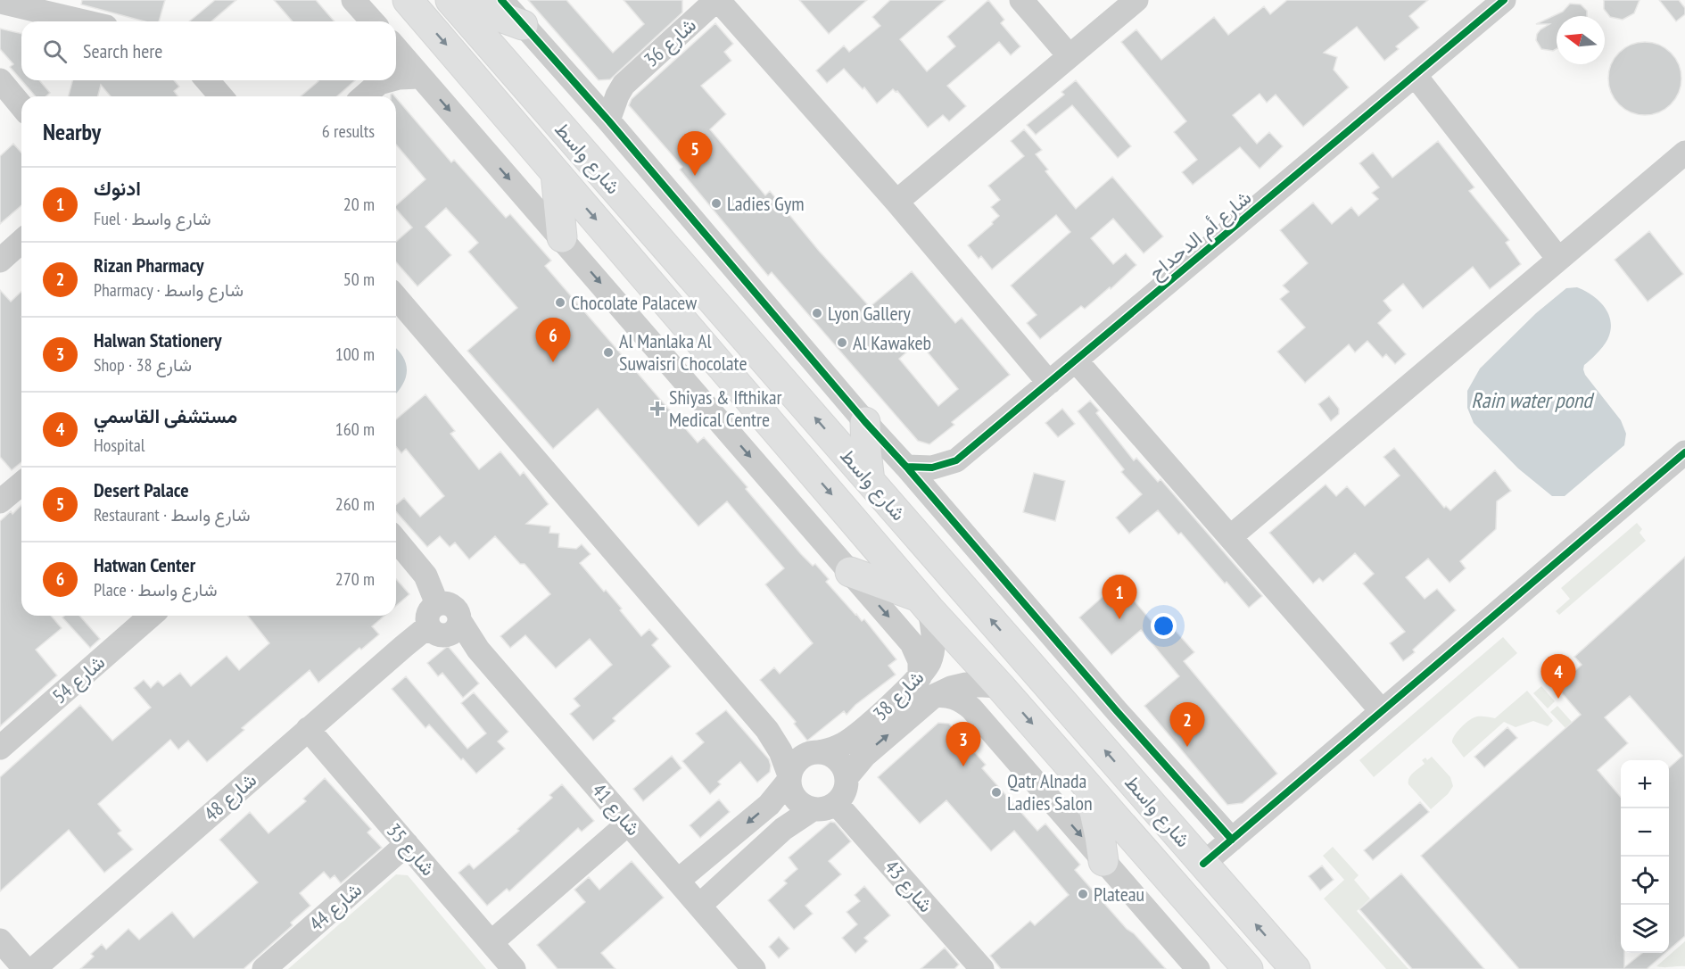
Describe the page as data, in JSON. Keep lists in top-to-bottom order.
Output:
{
  "streets": {
    "main road": ["شارع واسط"],
    "street": [
      "شارع 36",
      "شارع أم الدحداح",
      "شارع 54",
      "شارع 38",
      "شارع 48",
      "شارع 41",
      "شارع 35",
      "شارع 43",
      "شارع 44"
    ]
  },
  "crossings": [
    ["شارع واسط", "شارع 38"],
    ["شارع 38", "شارع 43"],
    ["شارع 48", "شارع 41"],
    ["شارع 48", "شارع 35"],
    ["شارع 35", "شارع 44"]
  ],
  "water": ["Rain water pond"],
  "places": {
    "other": [
      "Ladies Gym",
      "Chocolate Palacew",
      "Lyon Gallery",
      "Al Kawakeb",
      "Al Manlaka Al Suwaisri Chocolate",
      "Qatr Alnada Ladies Salon",
      "Plateau"
    ],
    "health": ["Shiyas & Ifthikar Medical Centre"]
  },
  "north": "left",
  "page": {
    "search": "Search here",
    "heading": ["Nearby", "6 results"],
    "pins": [
      "5",
      "6",
      "1",
      "4",
      "2",
      "3"
    ],
    "list": [
      {
        "mark": "1",
        "name": "ادنوك",
        "note": "Fuel · شارع واسط",
        "value": "20 m"
      },
      {
        "mark": "2",
        "name": "Rizan Pharmacy",
        "note": "Pharmacy · شارع واسط",
        "value": "50 m"
      },
      {
        "mark": "3",
        "name": "Halwan Stationery",
        "note": "Shop · شارع 38",
        "value": "100 m"
      },
      {
        "mark": "4",
        "name": "مستشفى القاسمي",
        "note": "Hospital",
        "value": "160 m"
      },
      {
        "mark": "5",
        "name": "Desert Palace",
        "note": "Restaurant · شارع واسط",
        "value": "260 m"
      },
      {
        "mark": "6",
        "name": "Hatwan Center",
        "note": "Place · شارع واسط",
        "value": "270 m"
      }
    ],
    "map_buttons": ["+", "−"]
  }
}
